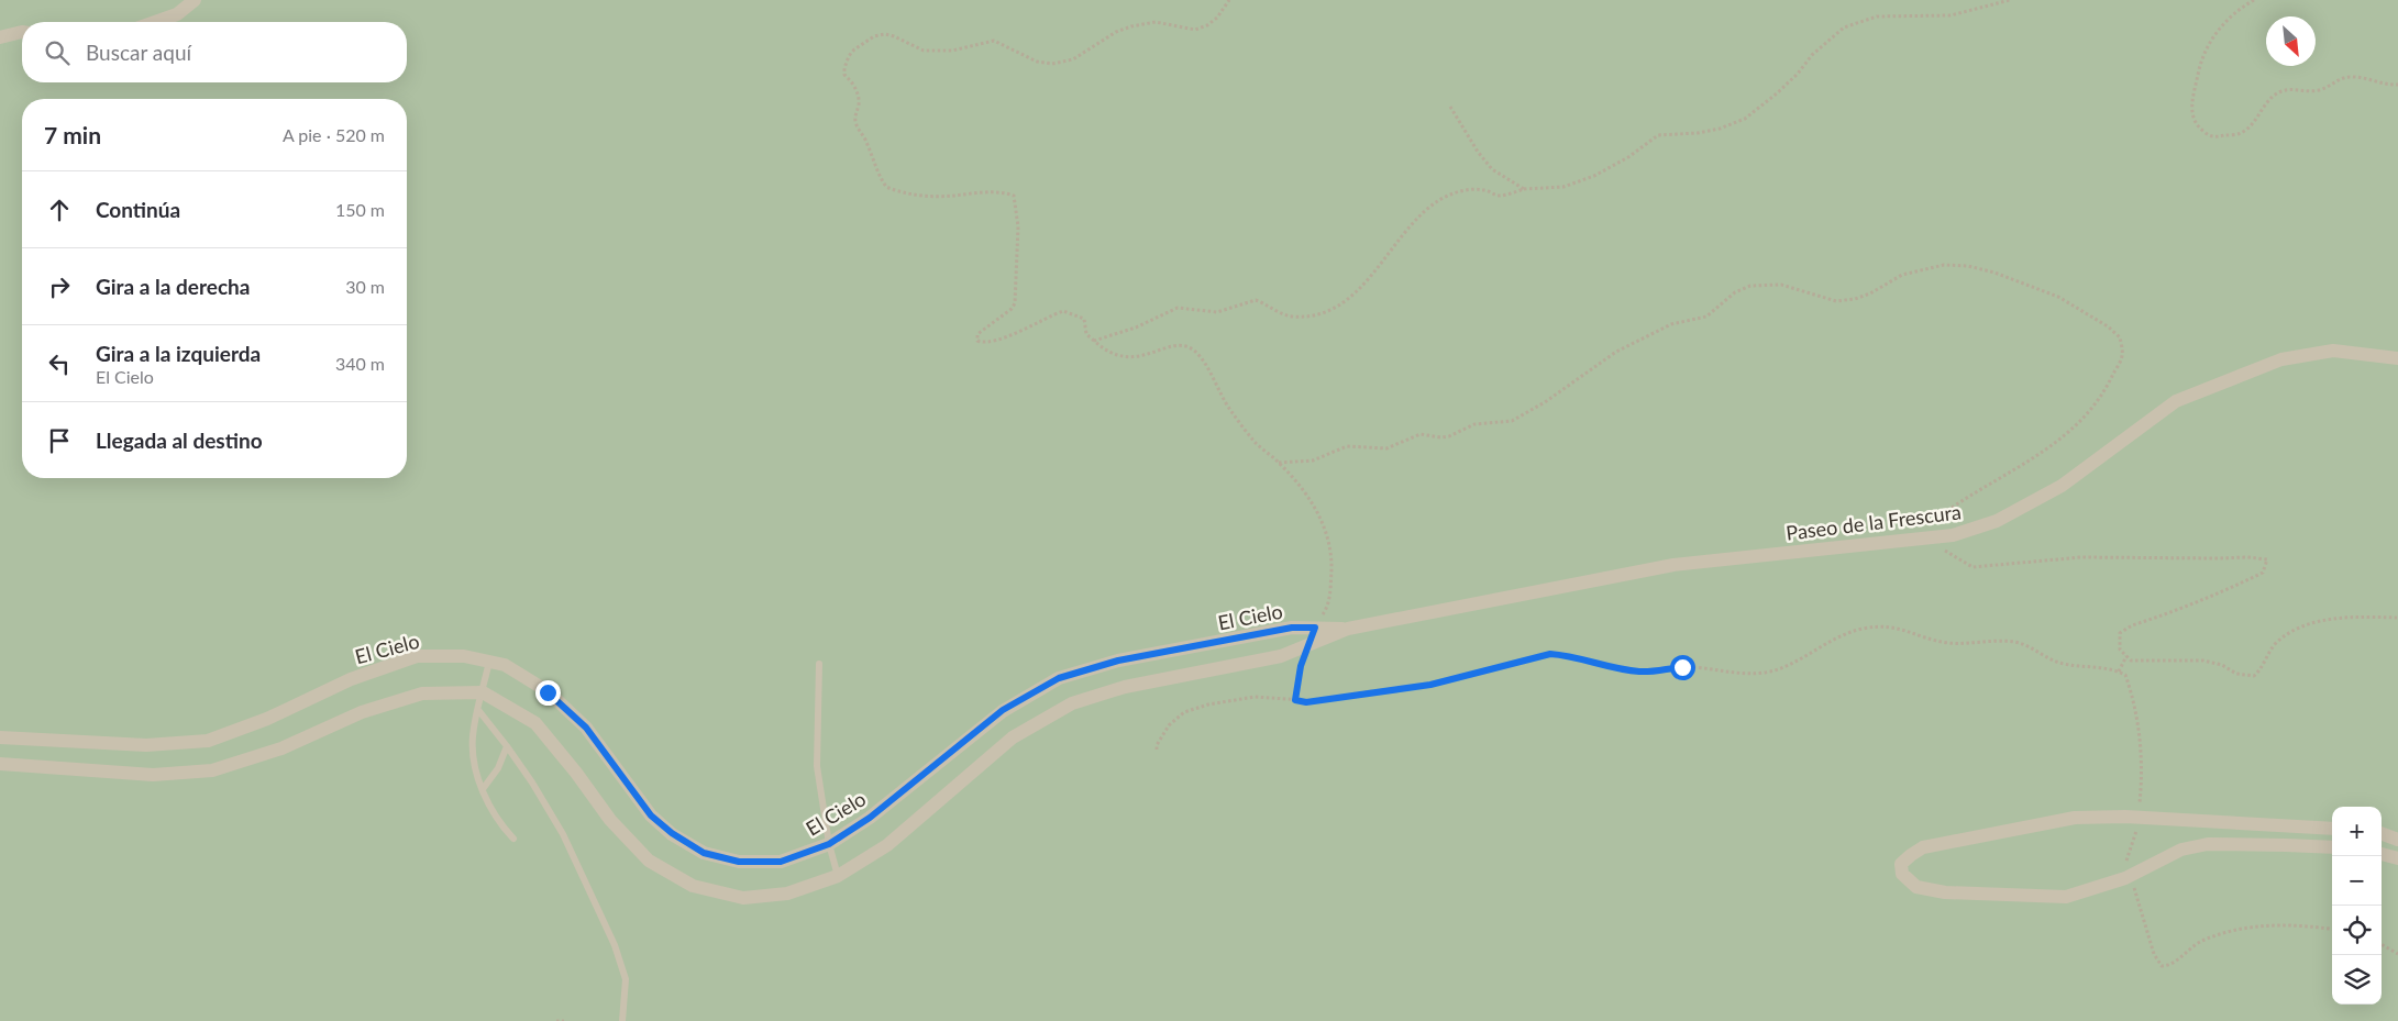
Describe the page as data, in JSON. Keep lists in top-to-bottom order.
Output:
{
  "streets": {
    "street": ["Paseo de la Frescura", "El Cielo"]
  },
  "crossings": [
    ["Paseo de la Frescura", "El Cielo"]
  ],
  "north": "bottom right",
  "page": {
    "search": "Buscar aquí",
    "heading": ["7 min", "A pie · 520 m"],
    "list": [
      ["Continúa", "150 m"],
      ["Gira a la derecha", "30 m"],
      ["Gira a la izquierda", "El Cielo", "340 m"],
      "Llegada al destino"
    ],
    "map_buttons": ["+", "−"]
  }
}
